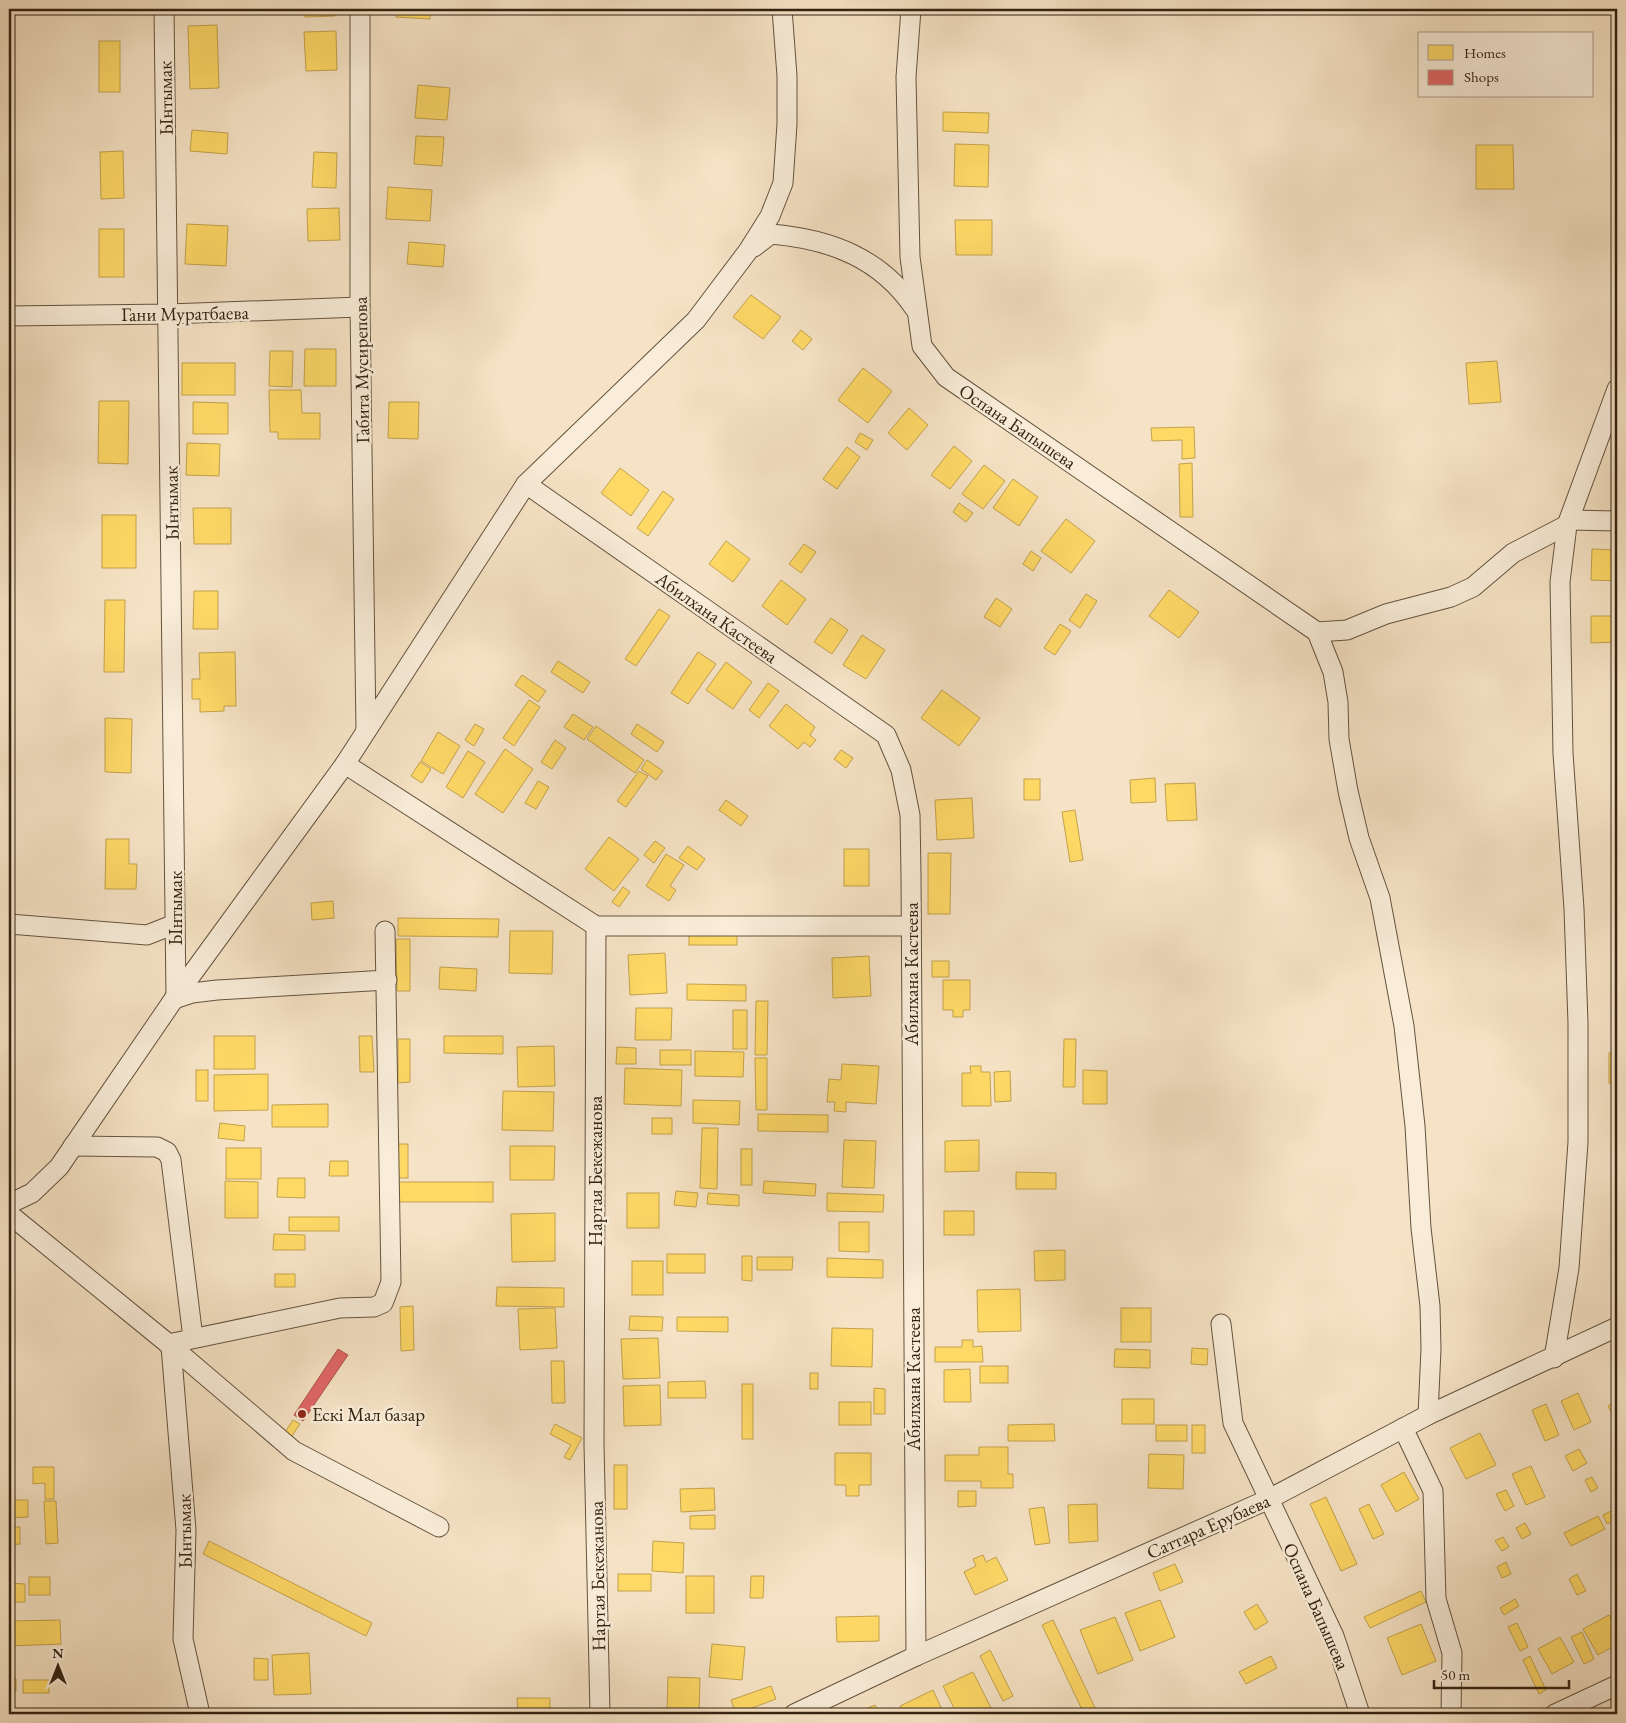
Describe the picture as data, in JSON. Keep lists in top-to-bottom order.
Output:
{
  "streets": {
    "street": [
      "Ынтымак",
      "Гани Муратбаева",
      "Габита Мусирепова",
      "Оспана Бапышева",
      "Абилхана Кастеева",
      "Нартая Бекежанова",
      "Саттара Ерубаева"
    ]
  },
  "crossings": [
    ["Ынтымак", "Гани Муратбаева"],
    ["Гани Муратбаева", "Габита Мусирепова"],
    ["Оспана Бапышева", "Саттара Ерубаева"],
    ["Абилхана Кастеева", "Саттара Ерубаева"]
  ],
  "places": ["Ескі Мал базар"],
  "legend": ["Homes", "Shops"],
  "scale_bar": "50 m",
  "north": "top"
}
